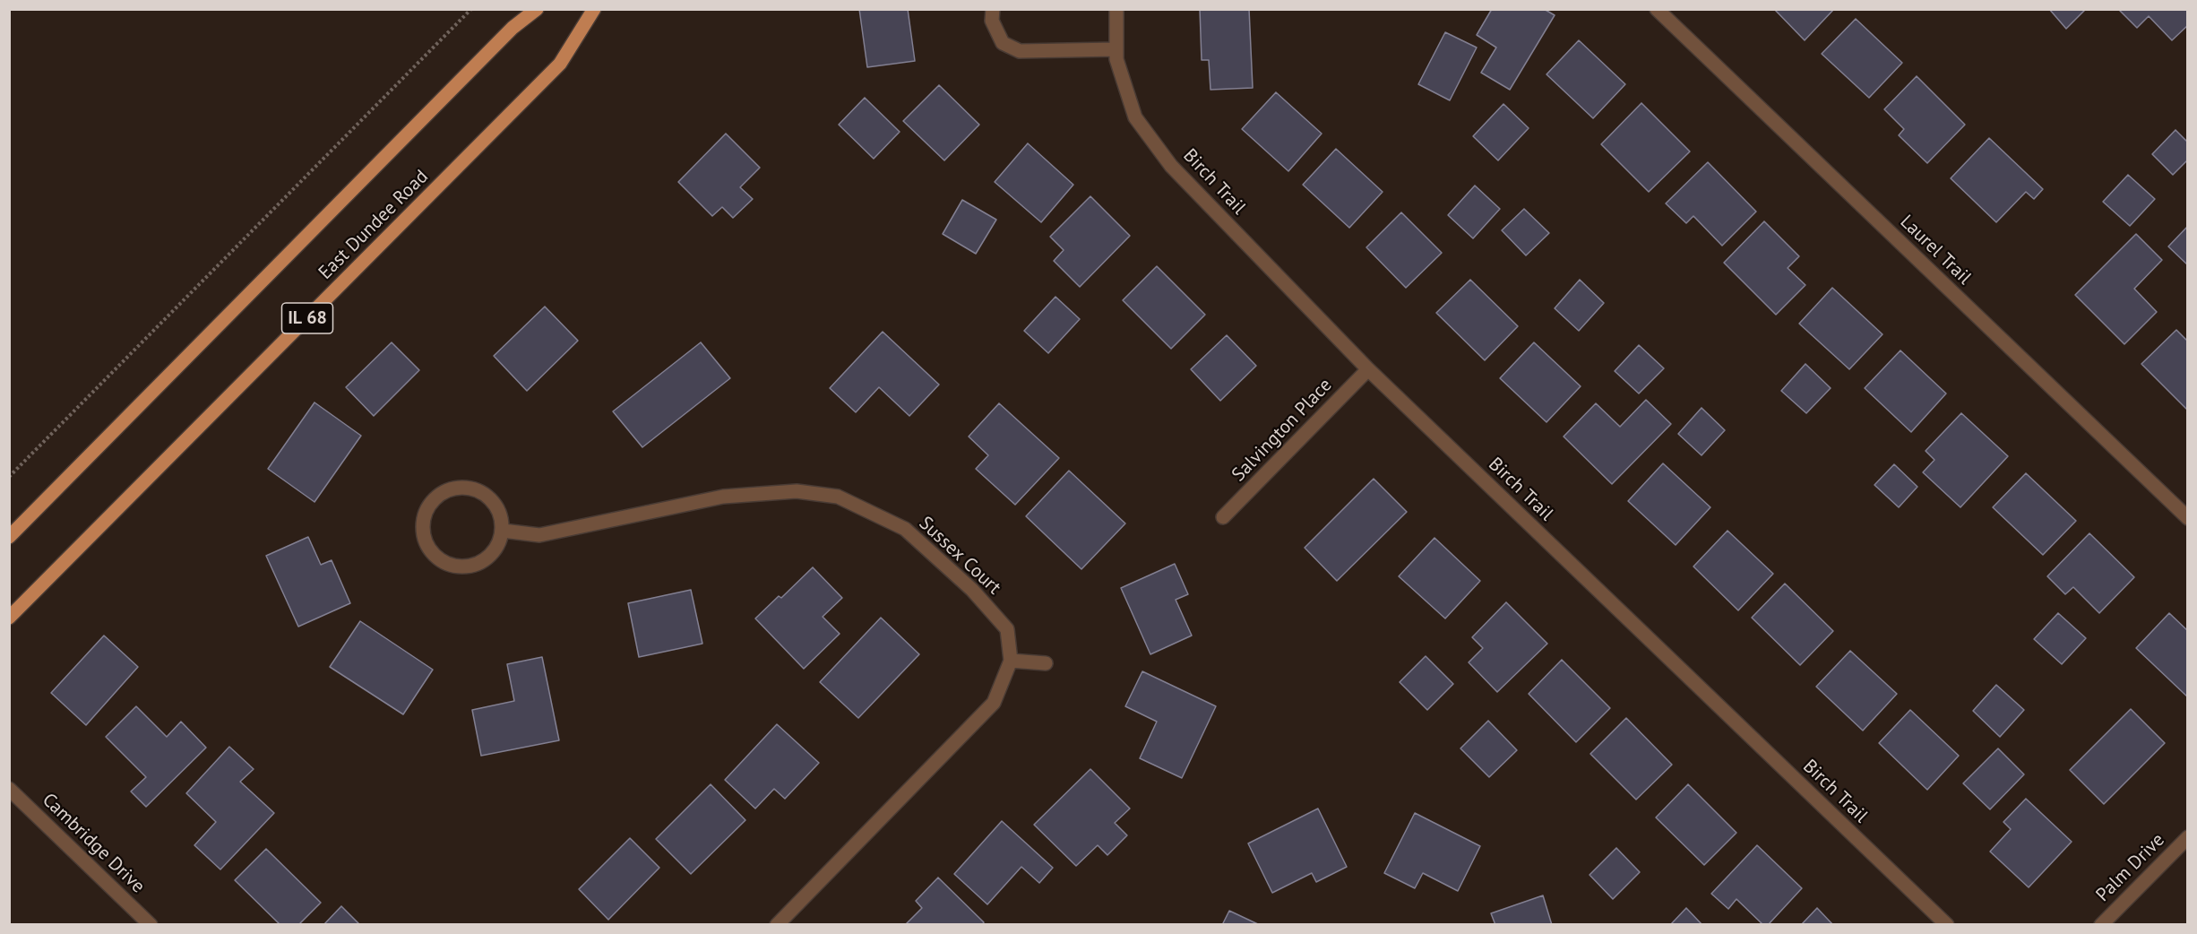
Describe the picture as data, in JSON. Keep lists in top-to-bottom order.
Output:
{
  "streets": {
    "main road": ["East Dundee Road", "IL 68"],
    "street": [
      "Birch Trail",
      "Laurel Trail",
      "Salvington Place",
      "Sussex Court",
      "Cambridge Drive",
      "Palm Drive"
    ]
  },
  "crossings": [
    ["Birch Trail", "Salvington Place"]
  ]
}
